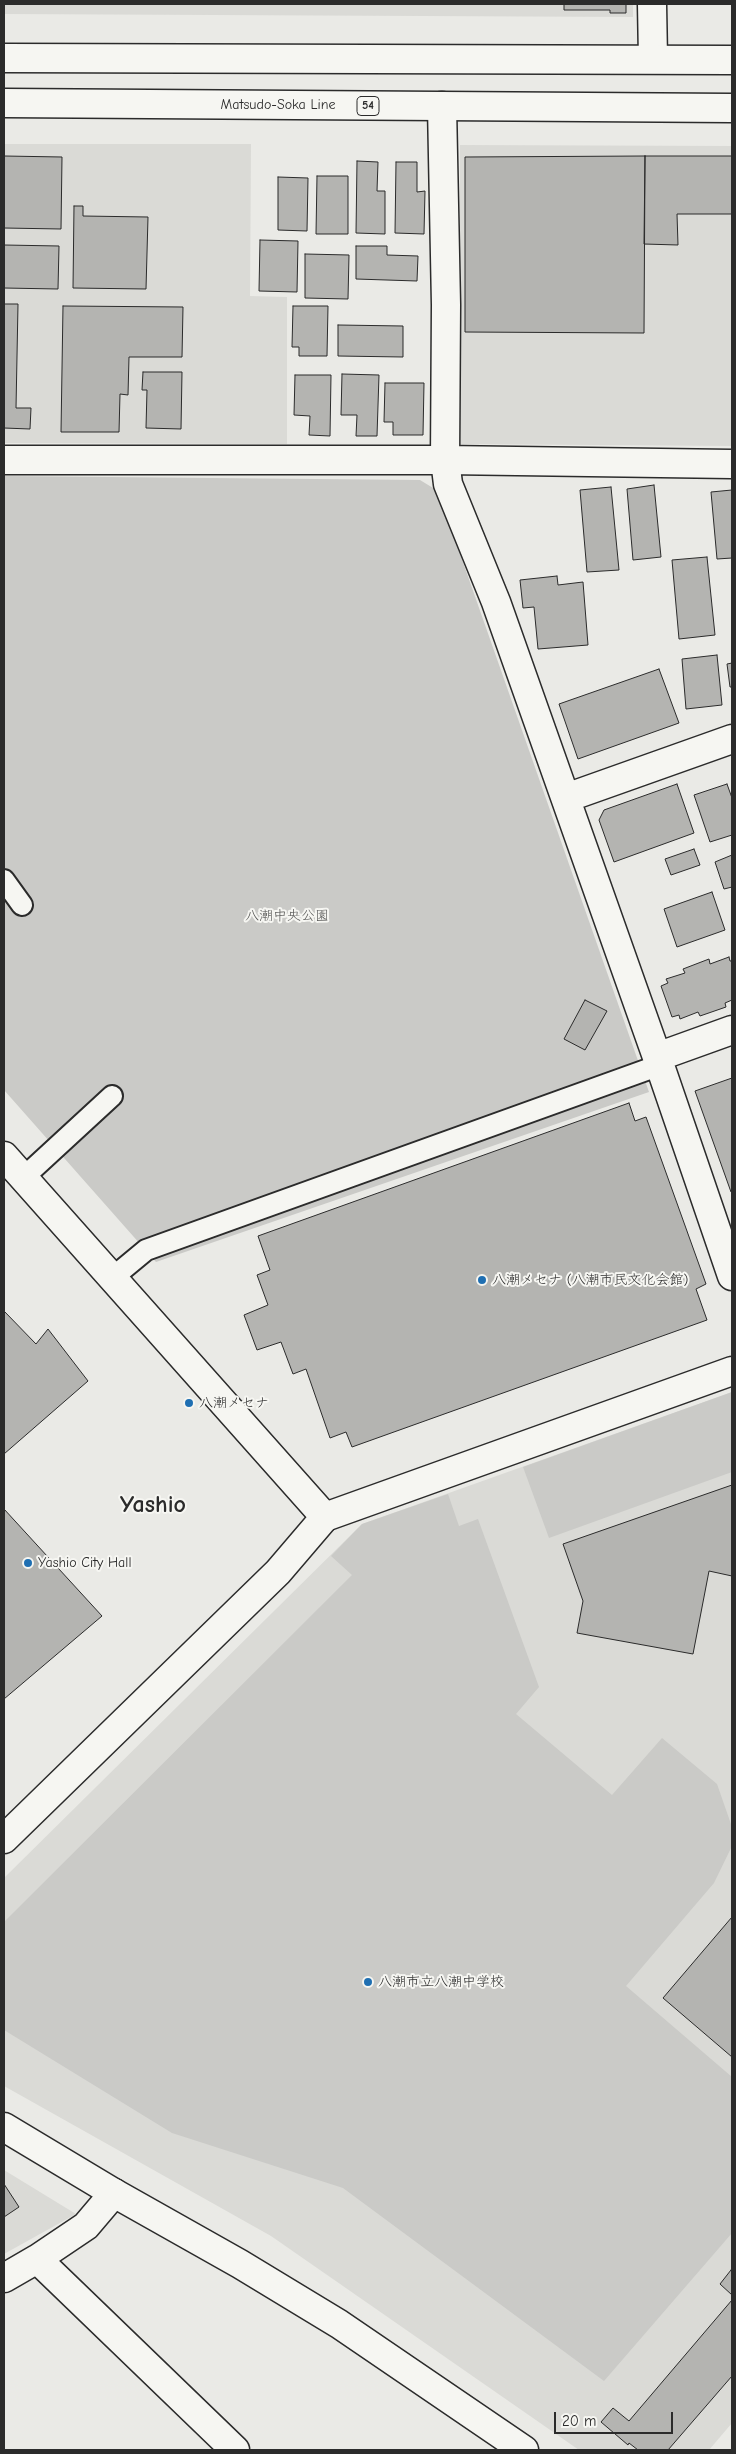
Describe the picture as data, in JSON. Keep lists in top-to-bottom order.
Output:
{
  "streets": {
    "street": ["Matsudo-Soka Line", "54"]
  },
  "districts": ["Yashio"],
  "parks": ["八潮中央公園"],
  "places": [
    "八潮メセナ (八潮市民文化会館)",
    "八潮メセナ",
    "Yashio City Hall",
    "八潮市立八潮中学校"
  ],
  "scale_bar": "20 m"
}
